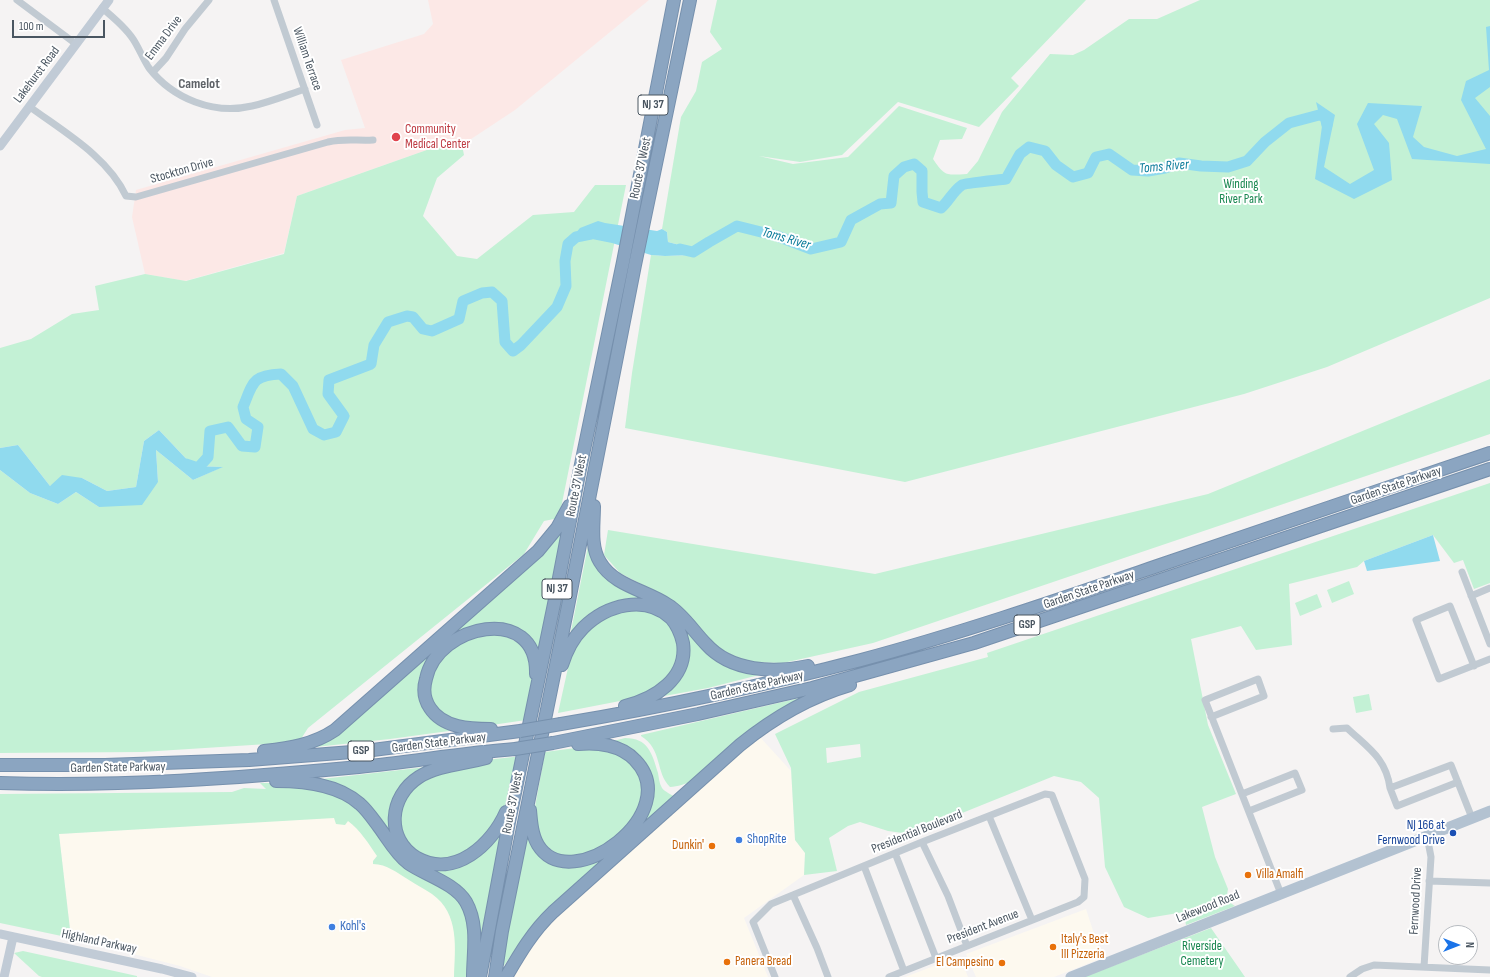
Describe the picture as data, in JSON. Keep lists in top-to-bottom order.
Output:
{
  "streets": {
    "highway": [
      "NJ 37",
      "Route 37 West",
      "Garden State Parkway",
      "GSP"
    ],
    "main road": ["Lakewood Road"],
    "street": [
      "Emma Drive",
      "William Terrace",
      "Lakehurst Road",
      "Stockton Drive",
      "Presidential Boulevard",
      "Fernwood Drive",
      "President Avenue",
      "Highland Parkway"
    ]
  },
  "crossings": [
    ["Lakehurst Road", "Stockton Drive"],
    ["Presidential Boulevard", "President Avenue"],
    ["Fernwood Drive", "Lakewood Road"]
  ],
  "districts": ["Camelot"],
  "water": ["Toms River"],
  "parks": ["Winding River Park", "Riverside Cemetery"],
  "places": [
    "Community Medical Center",
    "NJ 166 at Fernwood Drive",
    "ShopRite",
    "Dunkin'",
    "Villa Amalfi",
    "Kohl's",
    "Italy's Best III Pizzeria",
    "Panera Bread",
    "El Campesino"
  ],
  "scale_bar": "100 m",
  "north": "right"
}
